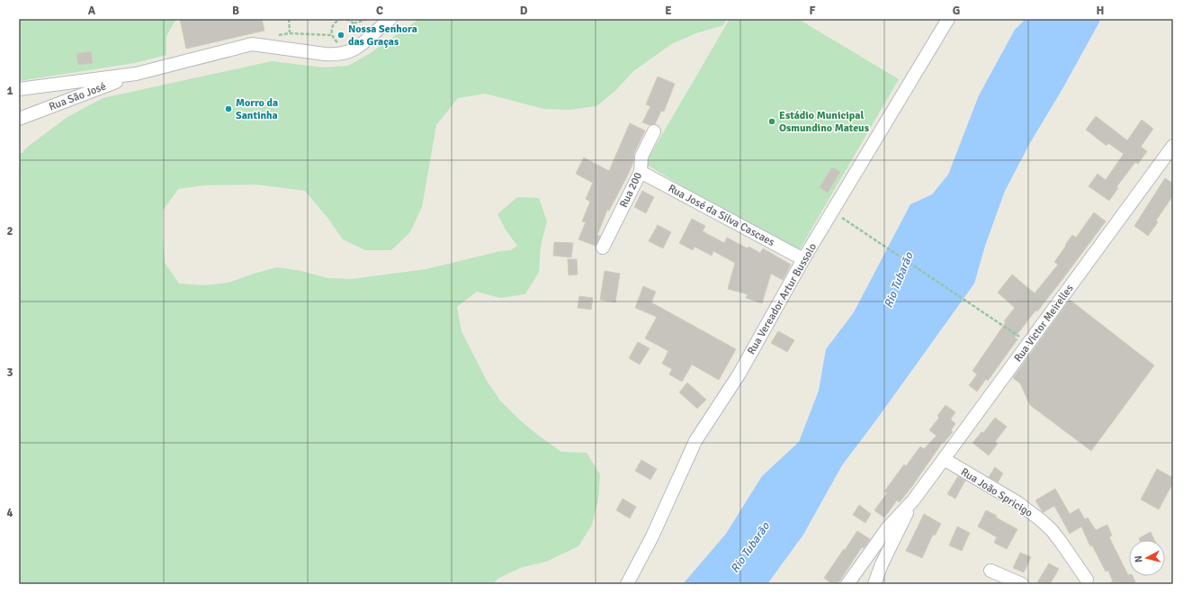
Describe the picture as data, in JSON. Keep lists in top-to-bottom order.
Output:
{
  "streets": {
    "street": [
      "Rua São José",
      "Rua 200",
      "Rua José da Silva Cascaes",
      "Rua Vereador Artur Bussolo",
      "Rua Victor Meirelles",
      "Rua João Spricigo"
    ]
  },
  "crossings": [
    ["Rua 200", "Rua José da Silva Cascaes"],
    ["Rua José da Silva Cascaes", "Rua Vereador Artur Bussolo"],
    ["Rua Victor Meirelles", "Rua João Spricigo"]
  ],
  "water": ["Rio Tubarão"],
  "places": ["Nossa Senhora das Graças", "Morro da Santinha", "Estádio Municipal Osmundino Mateus"],
  "north": "left",
  "grid": {
    "columns": [
      "A",
      "B",
      "C",
      "D",
      "E",
      "F",
      "G",
      "H"
    ],
    "rows": [
      "1",
      "2",
      "3",
      "4"
    ]
  }
}
